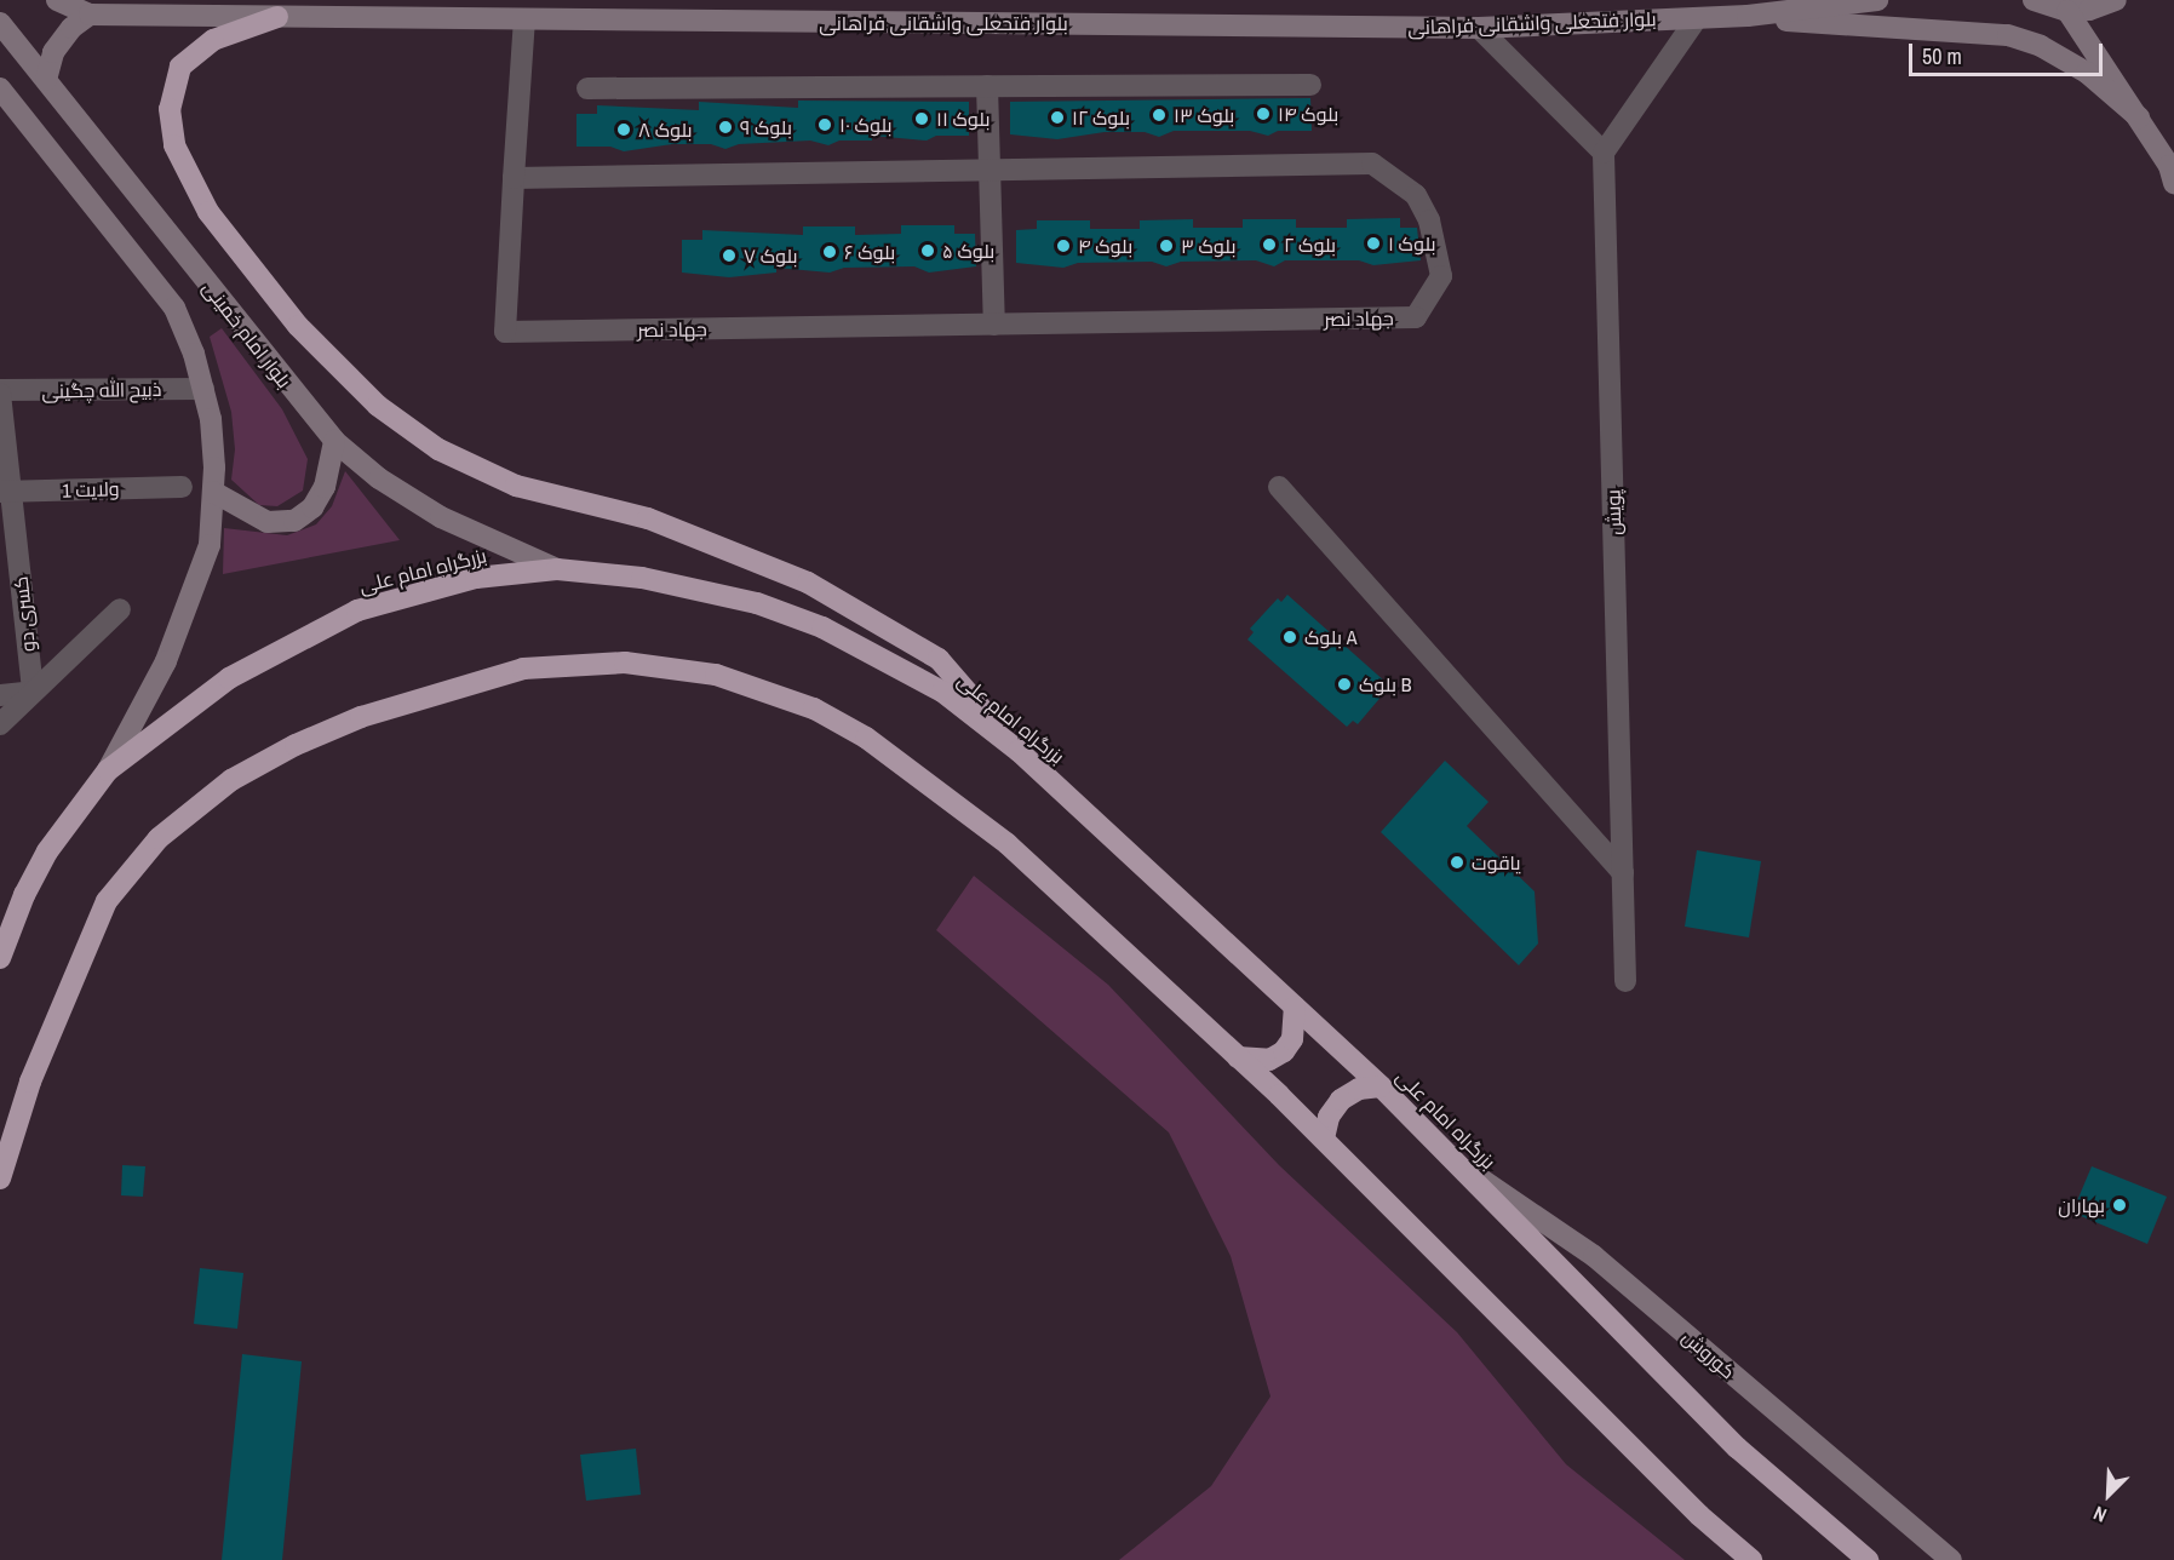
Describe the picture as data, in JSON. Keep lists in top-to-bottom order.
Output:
{
  "streets": {
    "highway": ["بزرگراه امام علی"],
    "main road": ["بلوار فتحعلی واشقانی فراهانی", "بلوار امام خمینی", "کوروش"],
    "street": [
      "جهاد نصر",
      "ذبیح الله چگینی",
      "ولایت 1",
      "پویش",
      "کسری دو"
    ]
  },
  "crossings": [
    ["بلوار فتحعلی واشقانی فراهانی", "جهاد نصر"],
    ["بلوار امام خمینی", "ذبیح الله چگینی"],
    ["بلوار امام خمینی", "بزرگراه امام علی"],
    ["ذبیح الله چگینی", "کسری دو"],
    ["ولایت 1", "کسری دو"],
    ["بزرگراه امام علی", "کوروش"]
  ],
  "places": [
    "بلوک ۱۴",
    "بلوک ۱۳",
    "بلوک ۱۲",
    "بلوک ۱۱",
    "بلوک ۱۰",
    "بلوک ۹",
    "بلوک ۸",
    "بلوک ۱",
    "بلوک ۲",
    "بلوک ۴",
    "بلوک ۳",
    "بلوک ۵",
    "بلوک ۶",
    "بلوک ۷",
    "بلوک A",
    "بلوک B",
    "یاقوت",
    "بهاران"
  ],
  "scale_bar": "50 m",
  "north": "bottom left"
}
